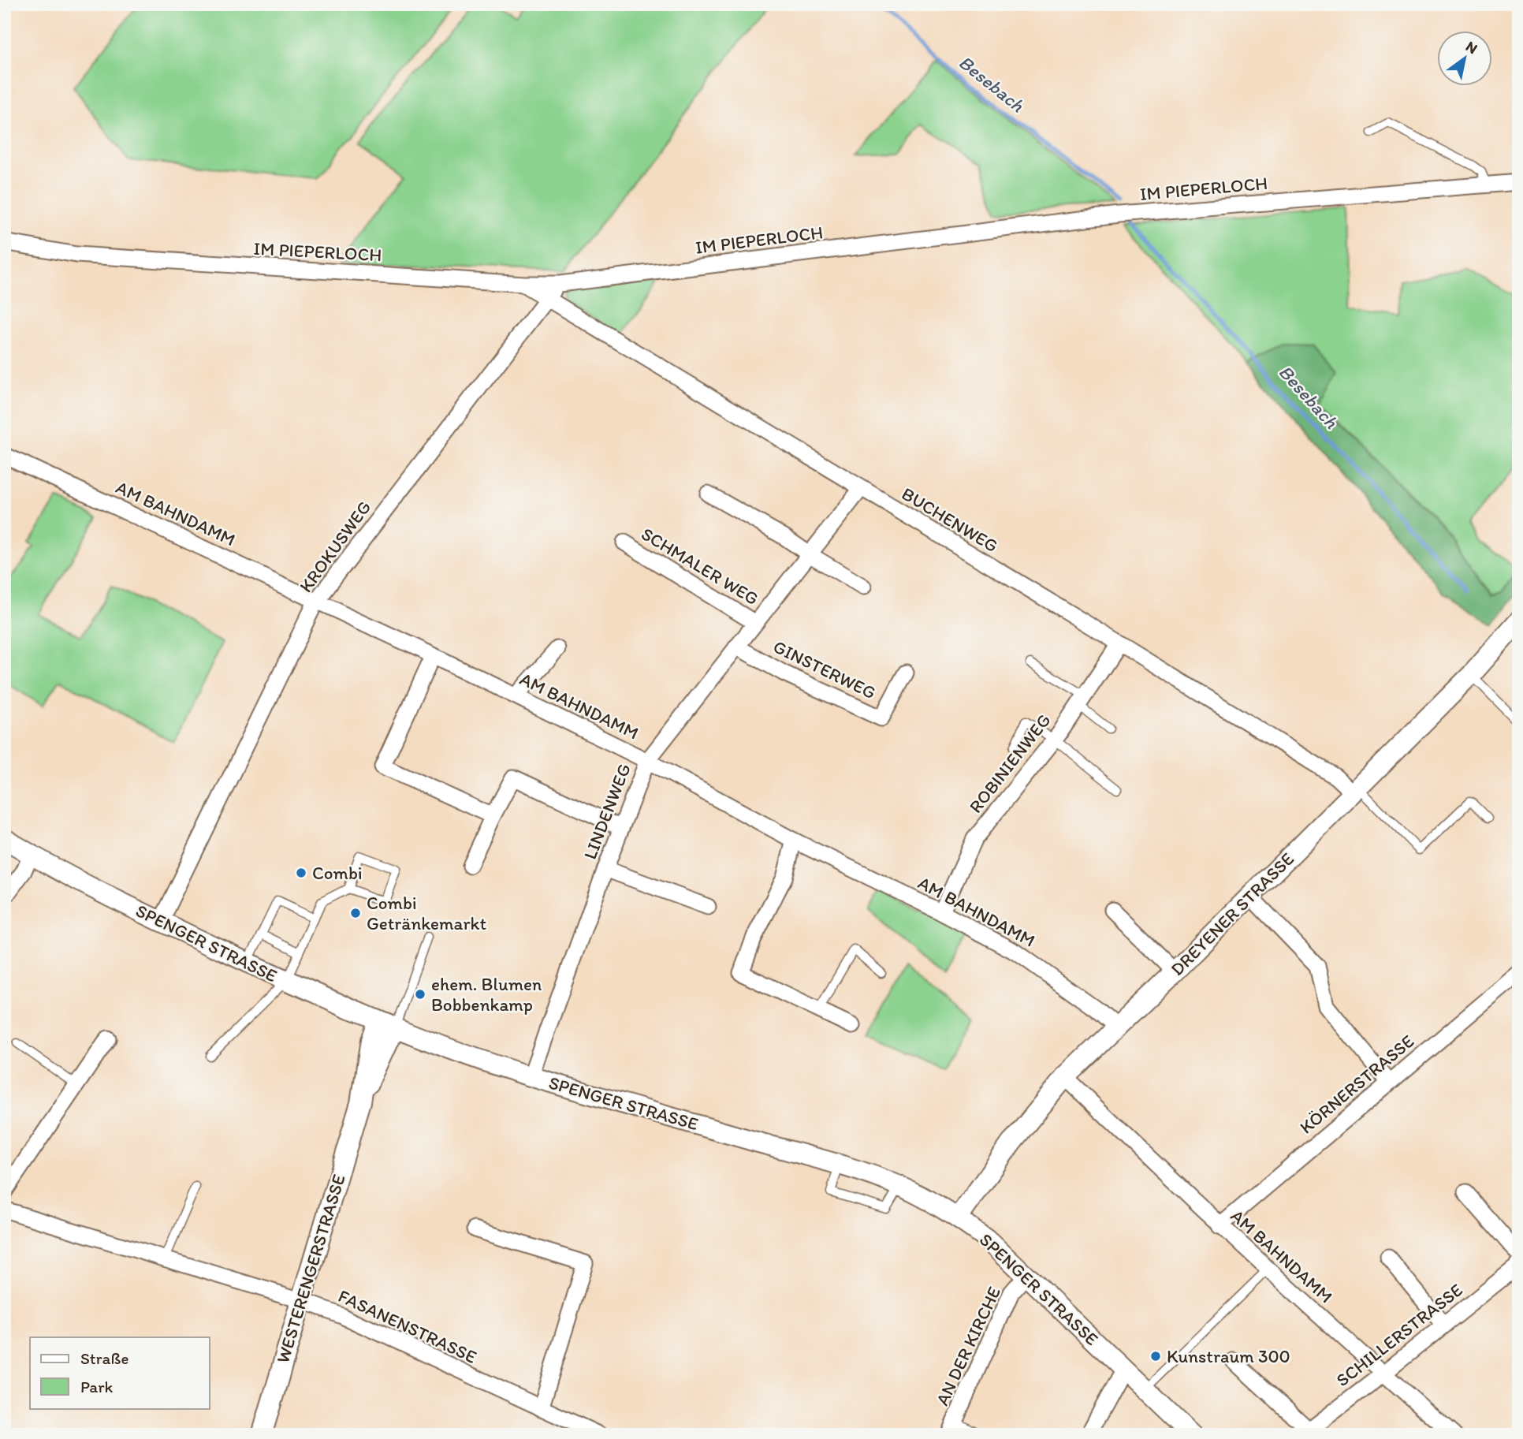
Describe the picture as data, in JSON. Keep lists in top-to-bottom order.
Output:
{
  "streets": {
    "street": [
      "IM PIEPERLOCH",
      "AM BAHNDAMM",
      "BUCHENWEG",
      "KROKUSWEG",
      "SCHMALER WEG",
      "GINSTERWEG",
      "ROBINIENWEG",
      "LINDENWEG",
      "DREYENER STRASSE",
      "SPENGER STRASSE",
      "KÖRNERSTRASSE",
      "WESTERENGERSTRASSE",
      "FASANENSTRASSE",
      "SCHILLERSTRASSE",
      "AN DER KIRCHE"
    ]
  },
  "crossings": [
    ["IM PIEPERLOCH", "BUCHENWEG"],
    ["IM PIEPERLOCH", "KROKUSWEG"],
    ["AM BAHNDAMM", "KROKUSWEG"],
    ["AM BAHNDAMM", "ROBINIENWEG"],
    ["AM BAHNDAMM", "LINDENWEG"],
    ["AM BAHNDAMM", "DREYENER STRASSE"],
    ["AM BAHNDAMM", "KÖRNERSTRASSE"],
    ["AM BAHNDAMM", "SCHILLERSTRASSE"],
    ["BUCHENWEG", "KROKUSWEG"],
    ["BUCHENWEG", "ROBINIENWEG"],
    ["BUCHENWEG", "LINDENWEG"],
    ["BUCHENWEG", "DREYENER STRASSE"],
    ["KROKUSWEG", "SPENGER STRASSE"],
    ["SCHMALER WEG", "LINDENWEG"],
    ["GINSTERWEG", "LINDENWEG"],
    ["LINDENWEG", "SPENGER STRASSE"],
    ["DREYENER STRASSE", "SPENGER STRASSE"],
    ["SPENGER STRASSE", "WESTERENGERSTRASSE"],
    ["SPENGER STRASSE", "AN DER KIRCHE"],
    ["WESTERENGERSTRASSE", "FASANENSTRASSE"]
  ],
  "water": ["Besebach"],
  "places": [
    "Combi",
    "Combi Getränkemarkt",
    "ehem. Blumen Bobbenkamp",
    "Kunstraum 300"
  ],
  "legend": ["Straße", "Park"],
  "north": "top right"
}
